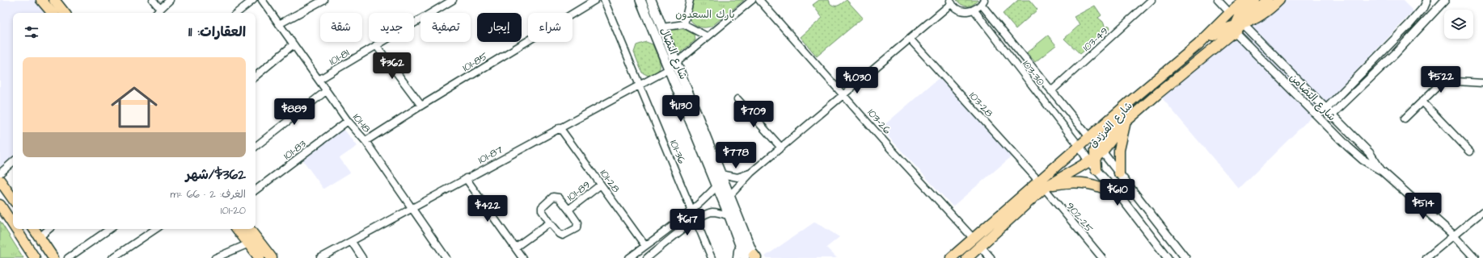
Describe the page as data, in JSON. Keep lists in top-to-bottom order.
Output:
{
  "streets": {
    "main road": ["شارع النضال", "شارع الفرزدق"],
    "street": [
      "103-49",
      "101-81",
      "101-85",
      "103-30",
      "شارع التضامن",
      "103-28",
      "103-26",
      "101-18",
      "101-83",
      "101-36",
      "101-87",
      "101-28",
      "101-89",
      "902-25"
    ]
  },
  "crossings": [
    ["103-49", "103-30"],
    ["شارع النضال", "101-87"],
    ["101-81", "101-18"],
    ["101-85", "101-18"],
    ["103-30", "شارع الفرزدق"],
    ["شارع التضامن", "شارع الفرزدق"],
    ["103-28", "شارع الفرزدق"],
    ["103-28", "902-25"],
    ["103-26", "شارع الفرزدق"],
    ["101-18", "101-83"],
    ["101-18", "101-87"],
    ["شارع الفرزدق", "902-25"],
    ["101-36", "101-87"],
    ["101-87", "101-28"],
    ["101-28", "101-89"]
  ],
  "parks": ["بارك السعدون"],
  "page": {
    "chip": [
      "شراء",
      "إيجار",
      "تصفية",
      "جديد",
      "شقة"
    ],
    "heading": "العقارات: 11",
    "list": [
      {
        "name": "$362/شهر",
        "note": "الغرف: 2 · 66 m² · 101-20"
      }
    ],
    "price": [
      "$362",
      "$522",
      "$1,030",
      "$1,130",
      "$889",
      "$709",
      "$778",
      "$610",
      "$514",
      "$422",
      "$617"
    ]
  }
}
